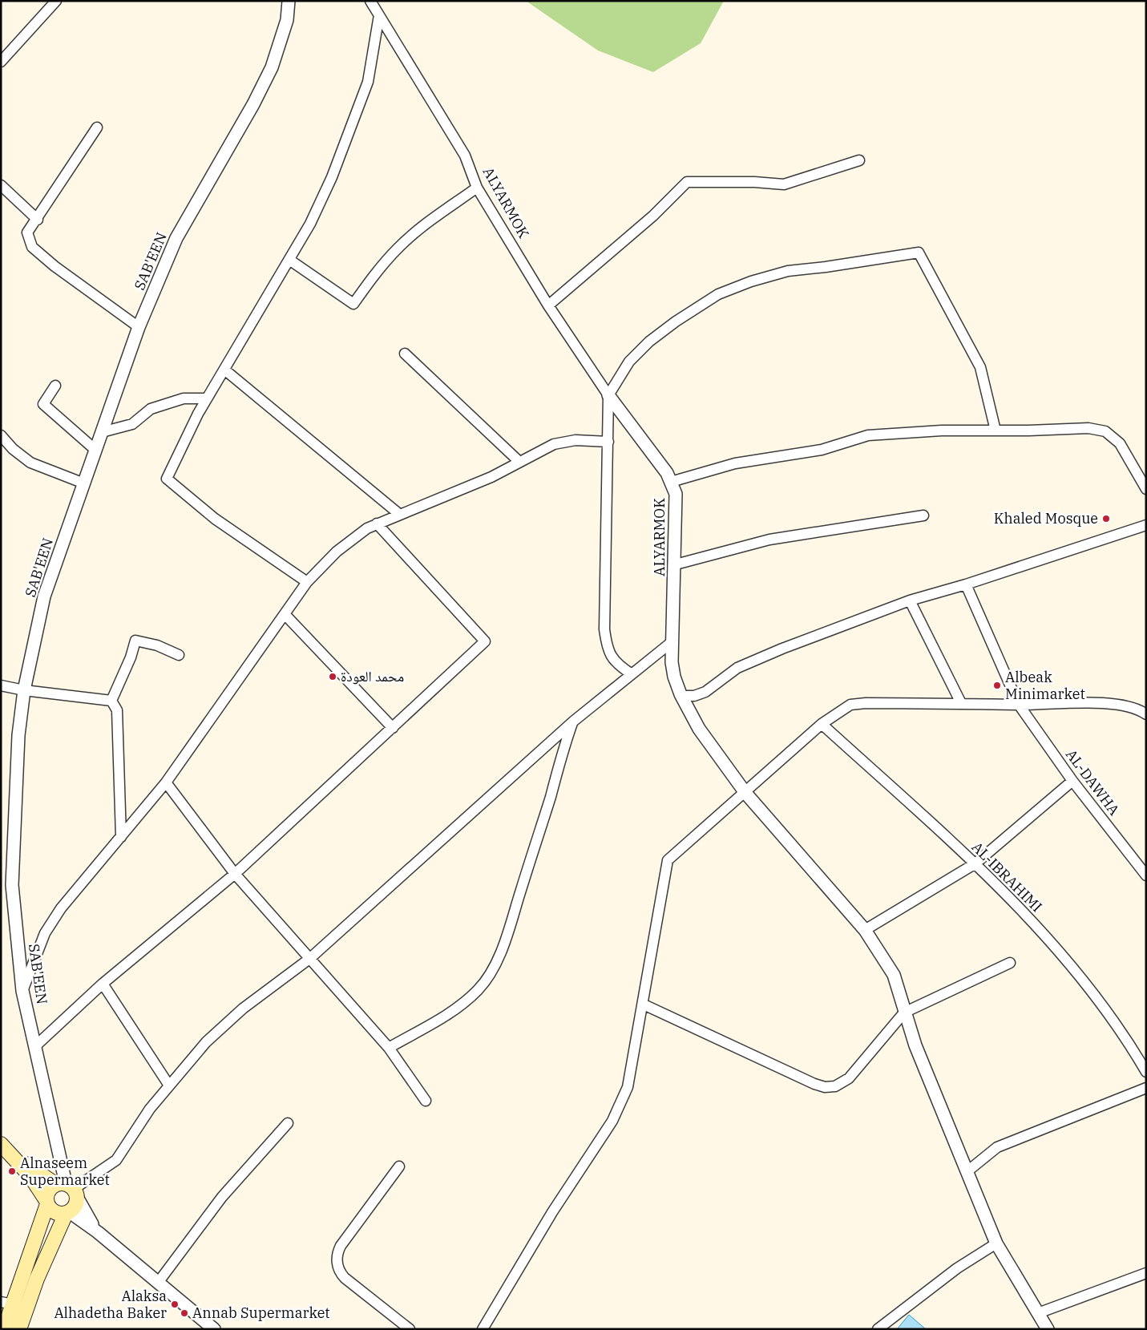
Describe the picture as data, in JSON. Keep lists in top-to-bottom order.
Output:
{
  "streets": {
    "street": [
      "ALYARMOK",
      "SAB'EEN",
      "AL-DAWHA",
      "AL-IBRAHIMI"
    ]
  },
  "places": [
    "Khaled Mosque",
    "محمد العودة",
    "Albeak Minimarket",
    "Alnaseem Supermarket",
    "Alaksa Alhadetha Baker",
    "Annab Supermarket"
  ]
}
